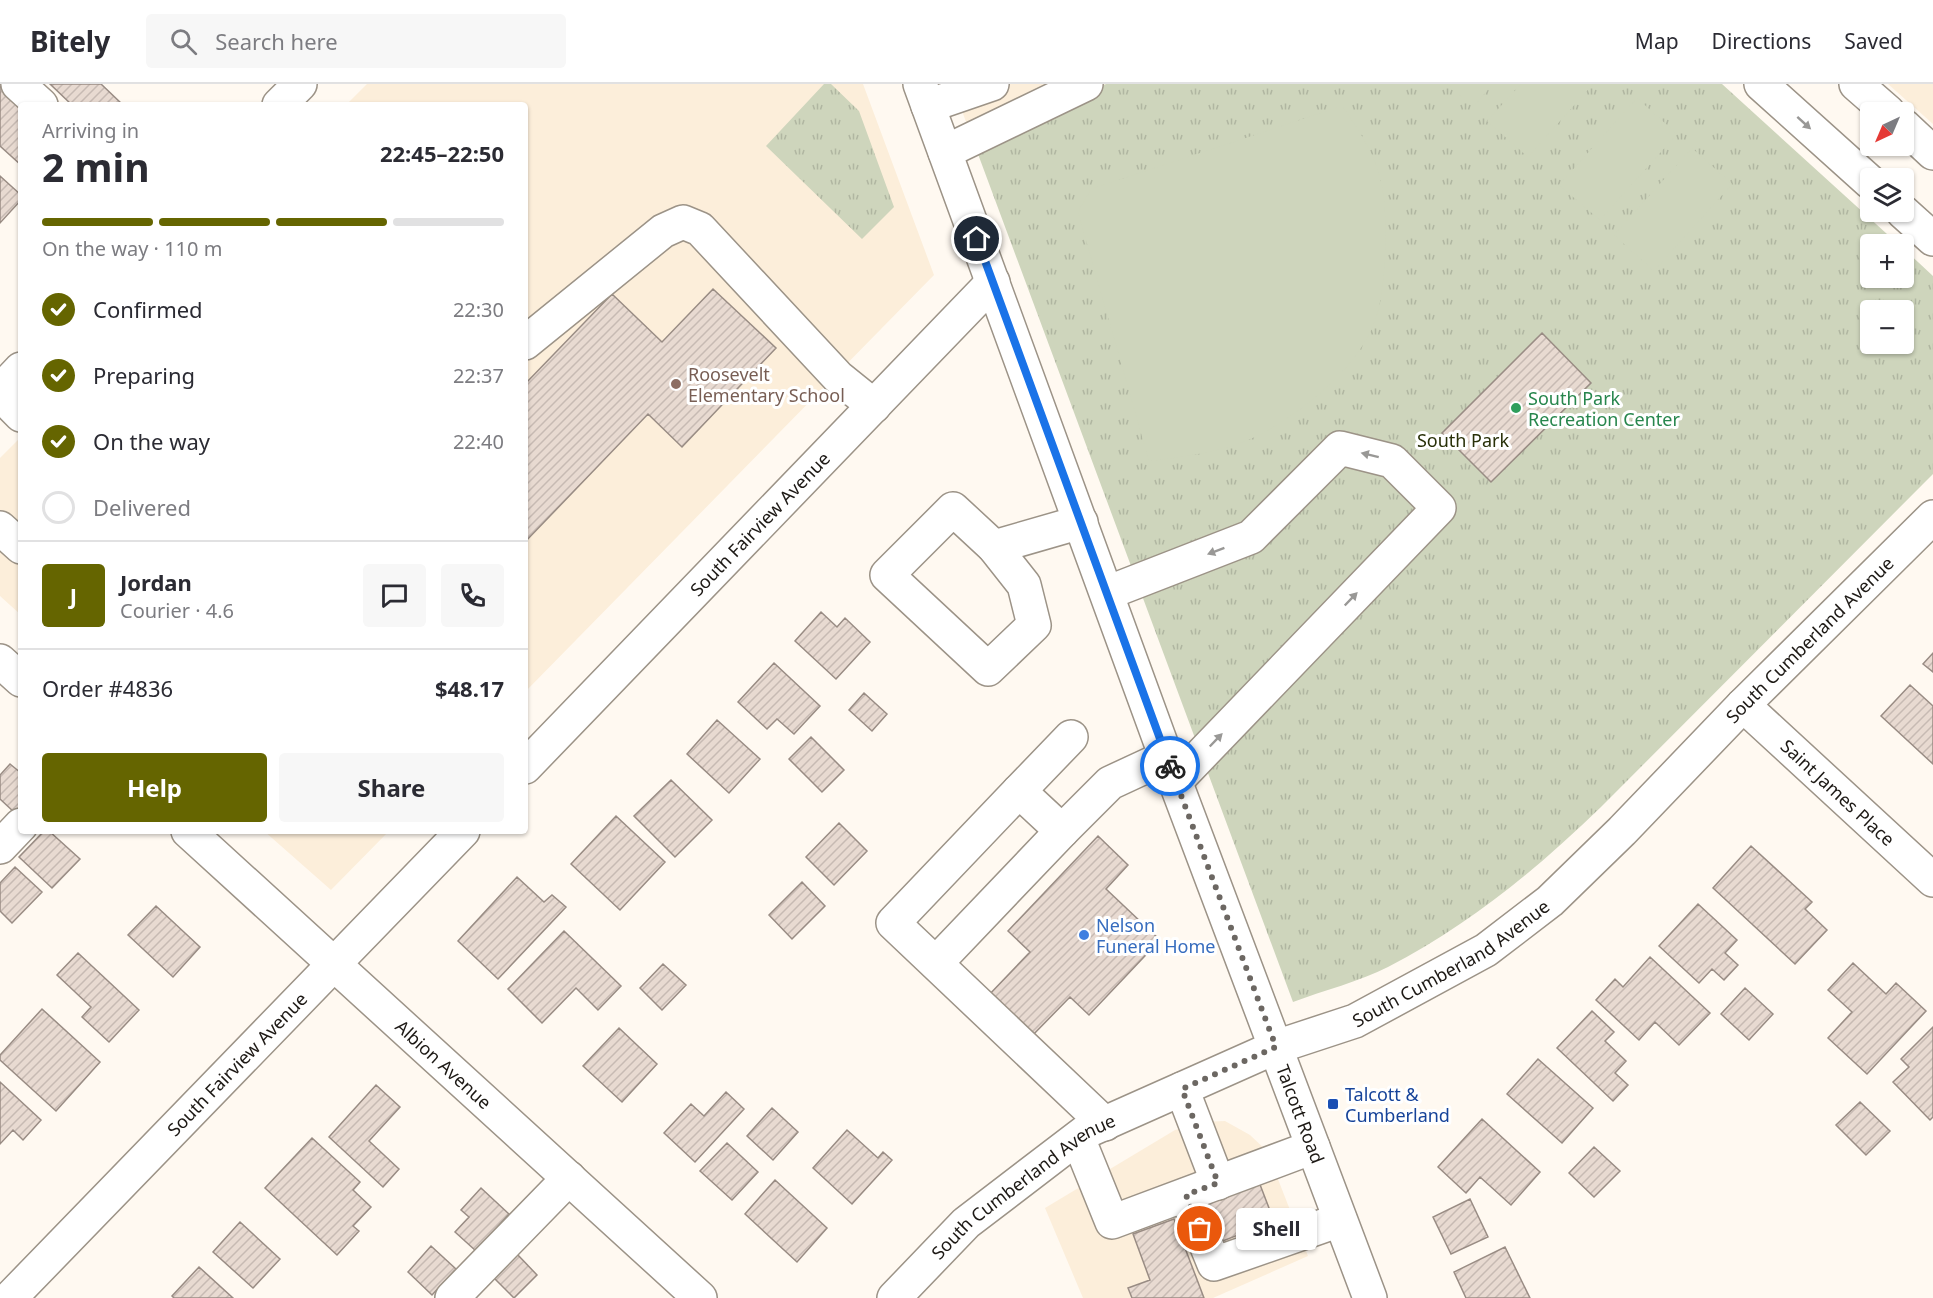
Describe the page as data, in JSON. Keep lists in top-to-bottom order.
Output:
{
  "streets": {
    "street": [
      "South Fairview Avenue",
      "South Cumberland Avenue",
      "Saint James Place",
      "Albion Avenue",
      "Talcott Road"
    ]
  },
  "crossings": [
    ["South Fairview Avenue", "Albion Avenue"],
    ["South Fairview Avenue", "Talcott Road"],
    ["South Cumberland Avenue", "Saint James Place"],
    ["South Cumberland Avenue", "Talcott Road"]
  ],
  "parks": ["South Park"],
  "places": {
    "other": [
      "Roosevelt Elementary School",
      "South Park Recreation Center",
      "Nelson Funeral Home",
      "Shell"
    ],
    "transit": ["Talcott & Cumberland"]
  },
  "north": "bottom left",
  "page": {
    "header": "Bitely",
    "search": "Search here",
    "nav": ["Map", "Directions", "Saved"],
    "map_buttons": ["+", "−"],
    "heading": ["2 min", "Arriving in", "22:45–22:50"],
    "panel": [
      "Jordan",
      "Courier · 4.6",
      "Order #4836",
      "$48.17"
    ],
    "bar": "On the way · 110 m",
    "list": [
      ["Confirmed", "22:30"],
      ["Preparing", "22:37"],
      ["On the way", "22:40"],
      "Delivered"
    ],
    "round": "J",
    "buttons": ["Help", "Share"],
    "bubble": "Shell"
  }
}
